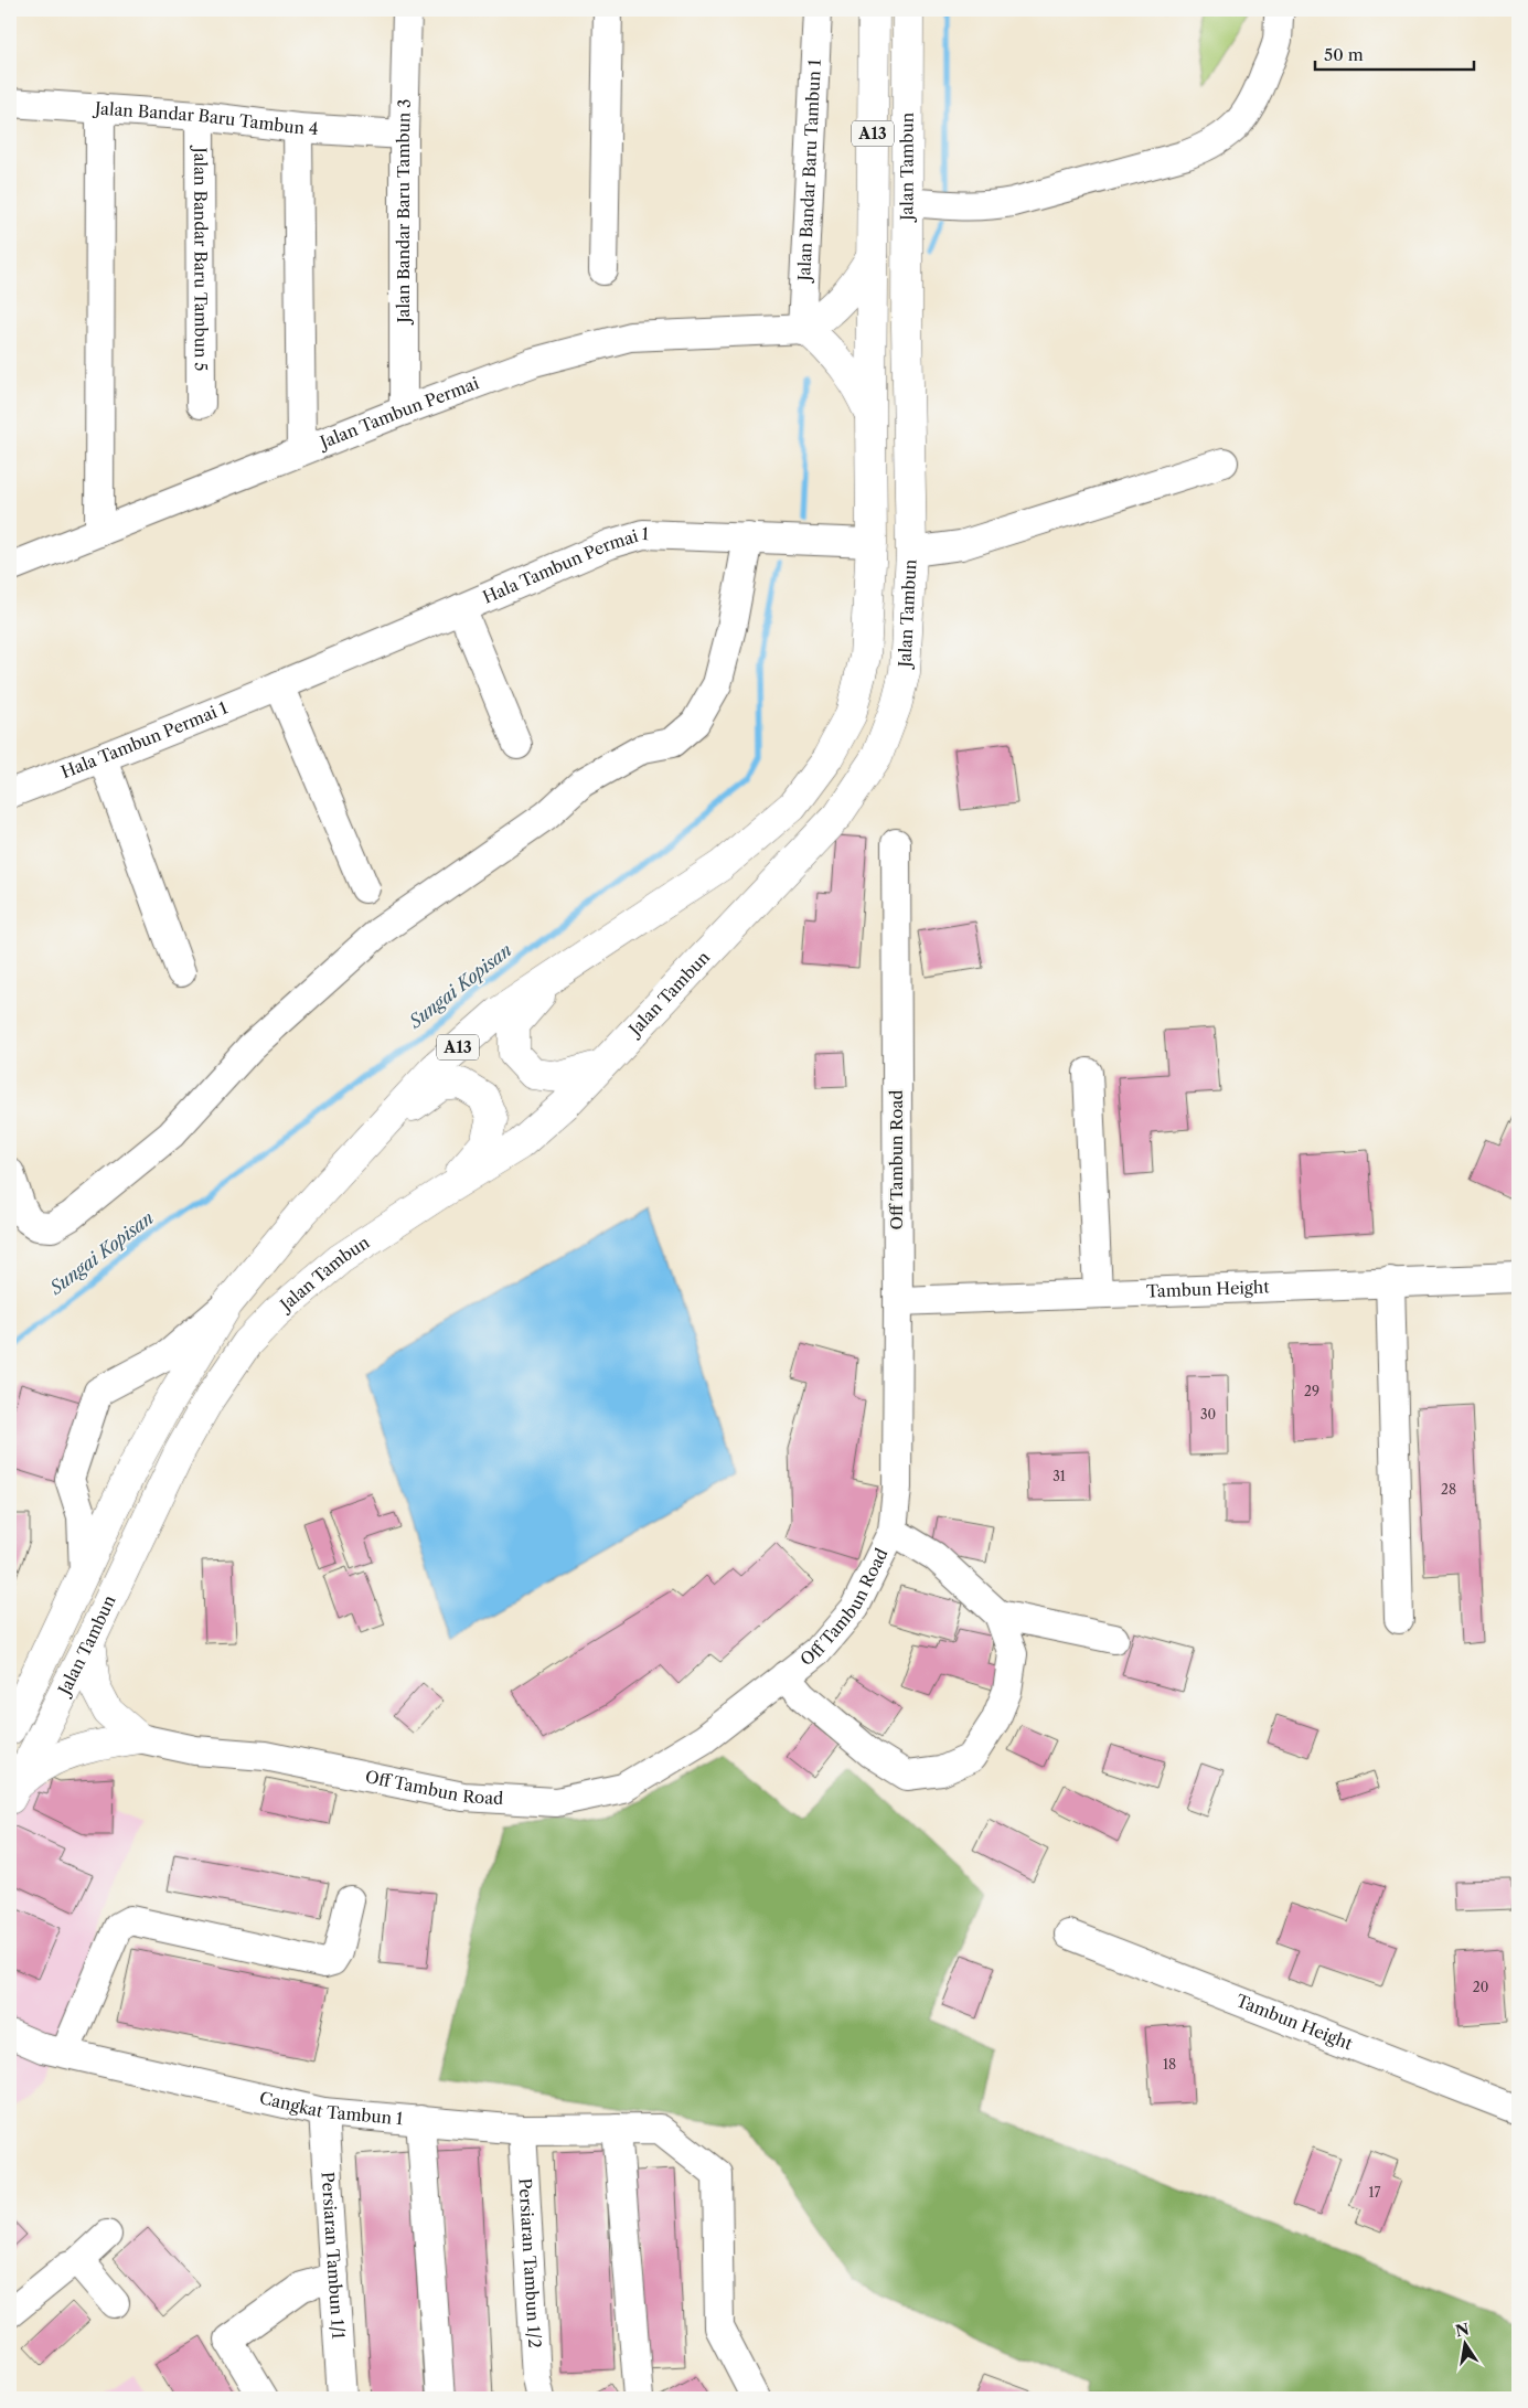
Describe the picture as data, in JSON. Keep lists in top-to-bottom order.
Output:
{
  "streets": {
    "main road": ["A13", "Jalan Tambun"],
    "street": [
      "Jalan Bandar Baru Tambun 4",
      "Jalan Bandar Baru Tambun 1",
      "Jalan Bandar Baru Tambun 3",
      "Jalan Bandar Baru Tambun 5",
      "Jalan Tambun Permai",
      "Hala Tambun Permai 1",
      "Off Tambun Road",
      "Tambun Height",
      "Cangkat Tambun 1",
      "Persiaran Tambun 1/1",
      "Persiaran Tambun 1/2"
    ]
  },
  "crossings": [
    ["Jalan Bandar Baru Tambun 4", "Jalan Bandar Baru Tambun 3"],
    ["Jalan Bandar Baru Tambun 4", "Jalan Bandar Baru Tambun 5"],
    ["Jalan Tambun", "Hala Tambun Permai 1"],
    ["Jalan Bandar Baru Tambun 1", "Jalan Tambun Permai"],
    ["Jalan Bandar Baru Tambun 3", "Jalan Tambun Permai"],
    ["Off Tambun Road", "Tambun Height"],
    ["Cangkat Tambun 1", "Persiaran Tambun 1/1"],
    ["Cangkat Tambun 1", "Persiaran Tambun 1/2"]
  ],
  "water": ["Sungai Kopisan"],
  "house_numbers": [
    "29",
    "30",
    "31",
    "28",
    "20",
    "18",
    "17"
  ],
  "scale_bar": "50 m",
  "north": "top"
}
